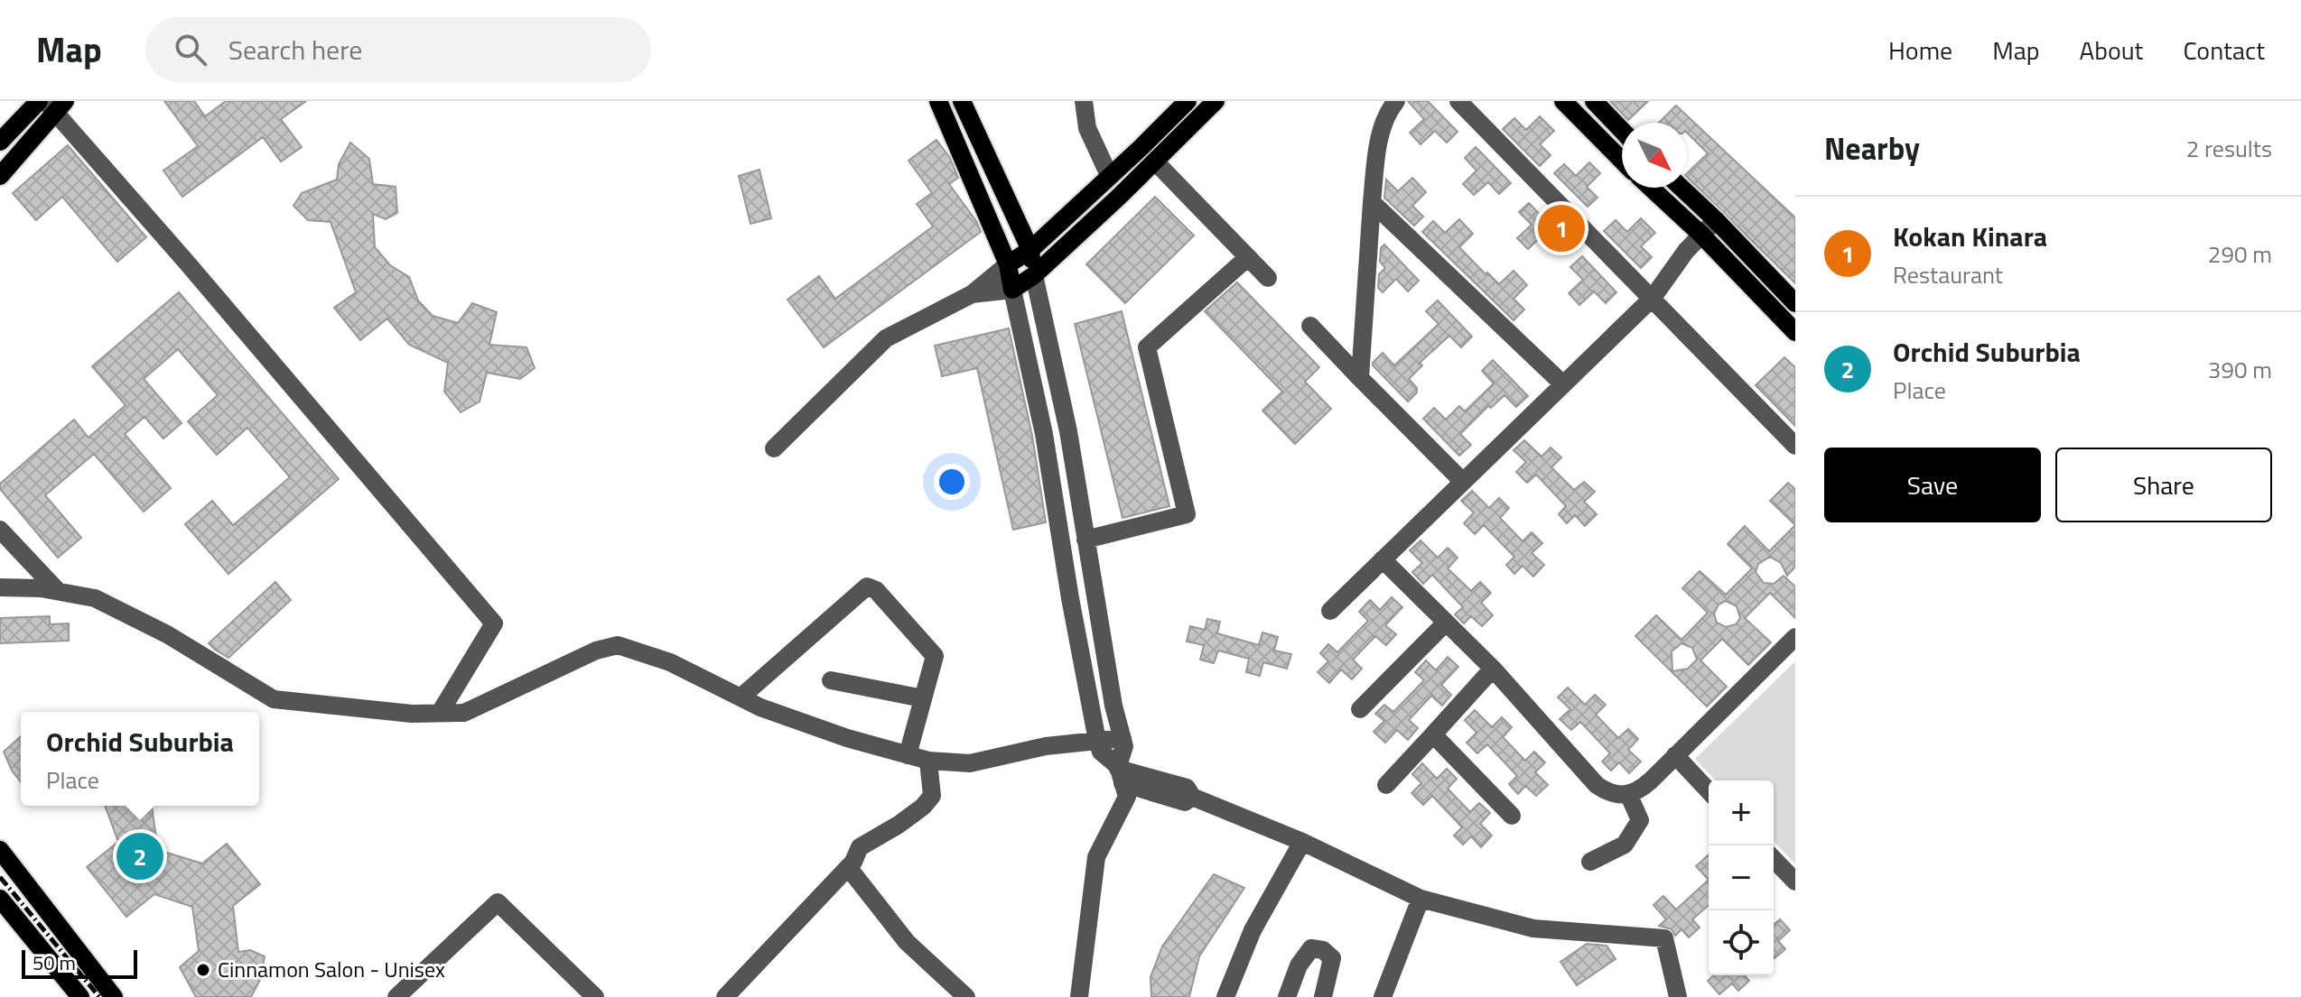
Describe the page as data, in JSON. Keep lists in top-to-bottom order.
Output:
{
  "places": ["Cinnamon Salon - Unisex"],
  "scale_bar": "50 m",
  "north": "bottom right",
  "page": {
    "header": "Map",
    "search": "Search here",
    "nav": [
      "Home",
      "Map",
      "About",
      "Contact"
    ],
    "heading": ["Nearby", "2 results"],
    "list": [
      {
        "mark": "1",
        "name": "Kokan Kinara",
        "note": "Restaurant",
        "value": "290 m"
      },
      {
        "mark": "2",
        "name": "Orchid Suburbia",
        "note": "Place",
        "value": "390 m"
      }
    ],
    "pins": ["1", "2"],
    "buttons": ["Save", "Share"],
    "popup": ["Orchid Suburbia", "Place"],
    "map_buttons": ["+", "−"],
    "scale": "50 m"
  }
}
